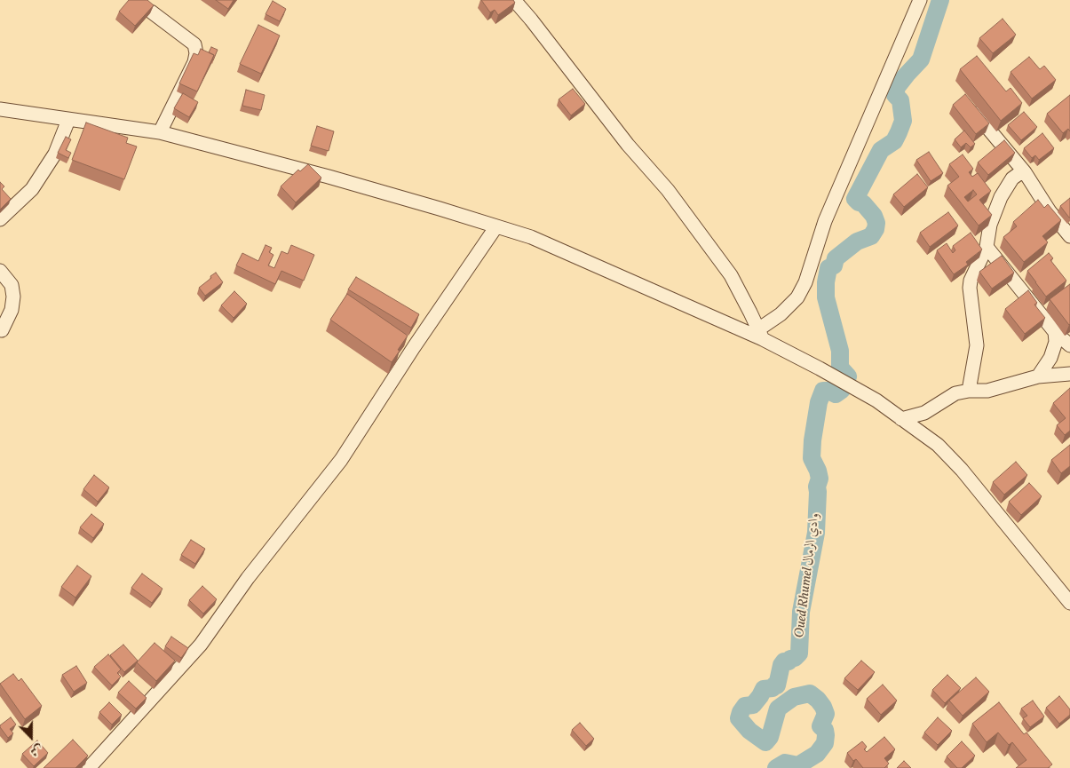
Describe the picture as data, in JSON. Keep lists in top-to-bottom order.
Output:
{
  "water": ["Oued Rhumel وادي الرمال"],
  "north": "bottom"
}
